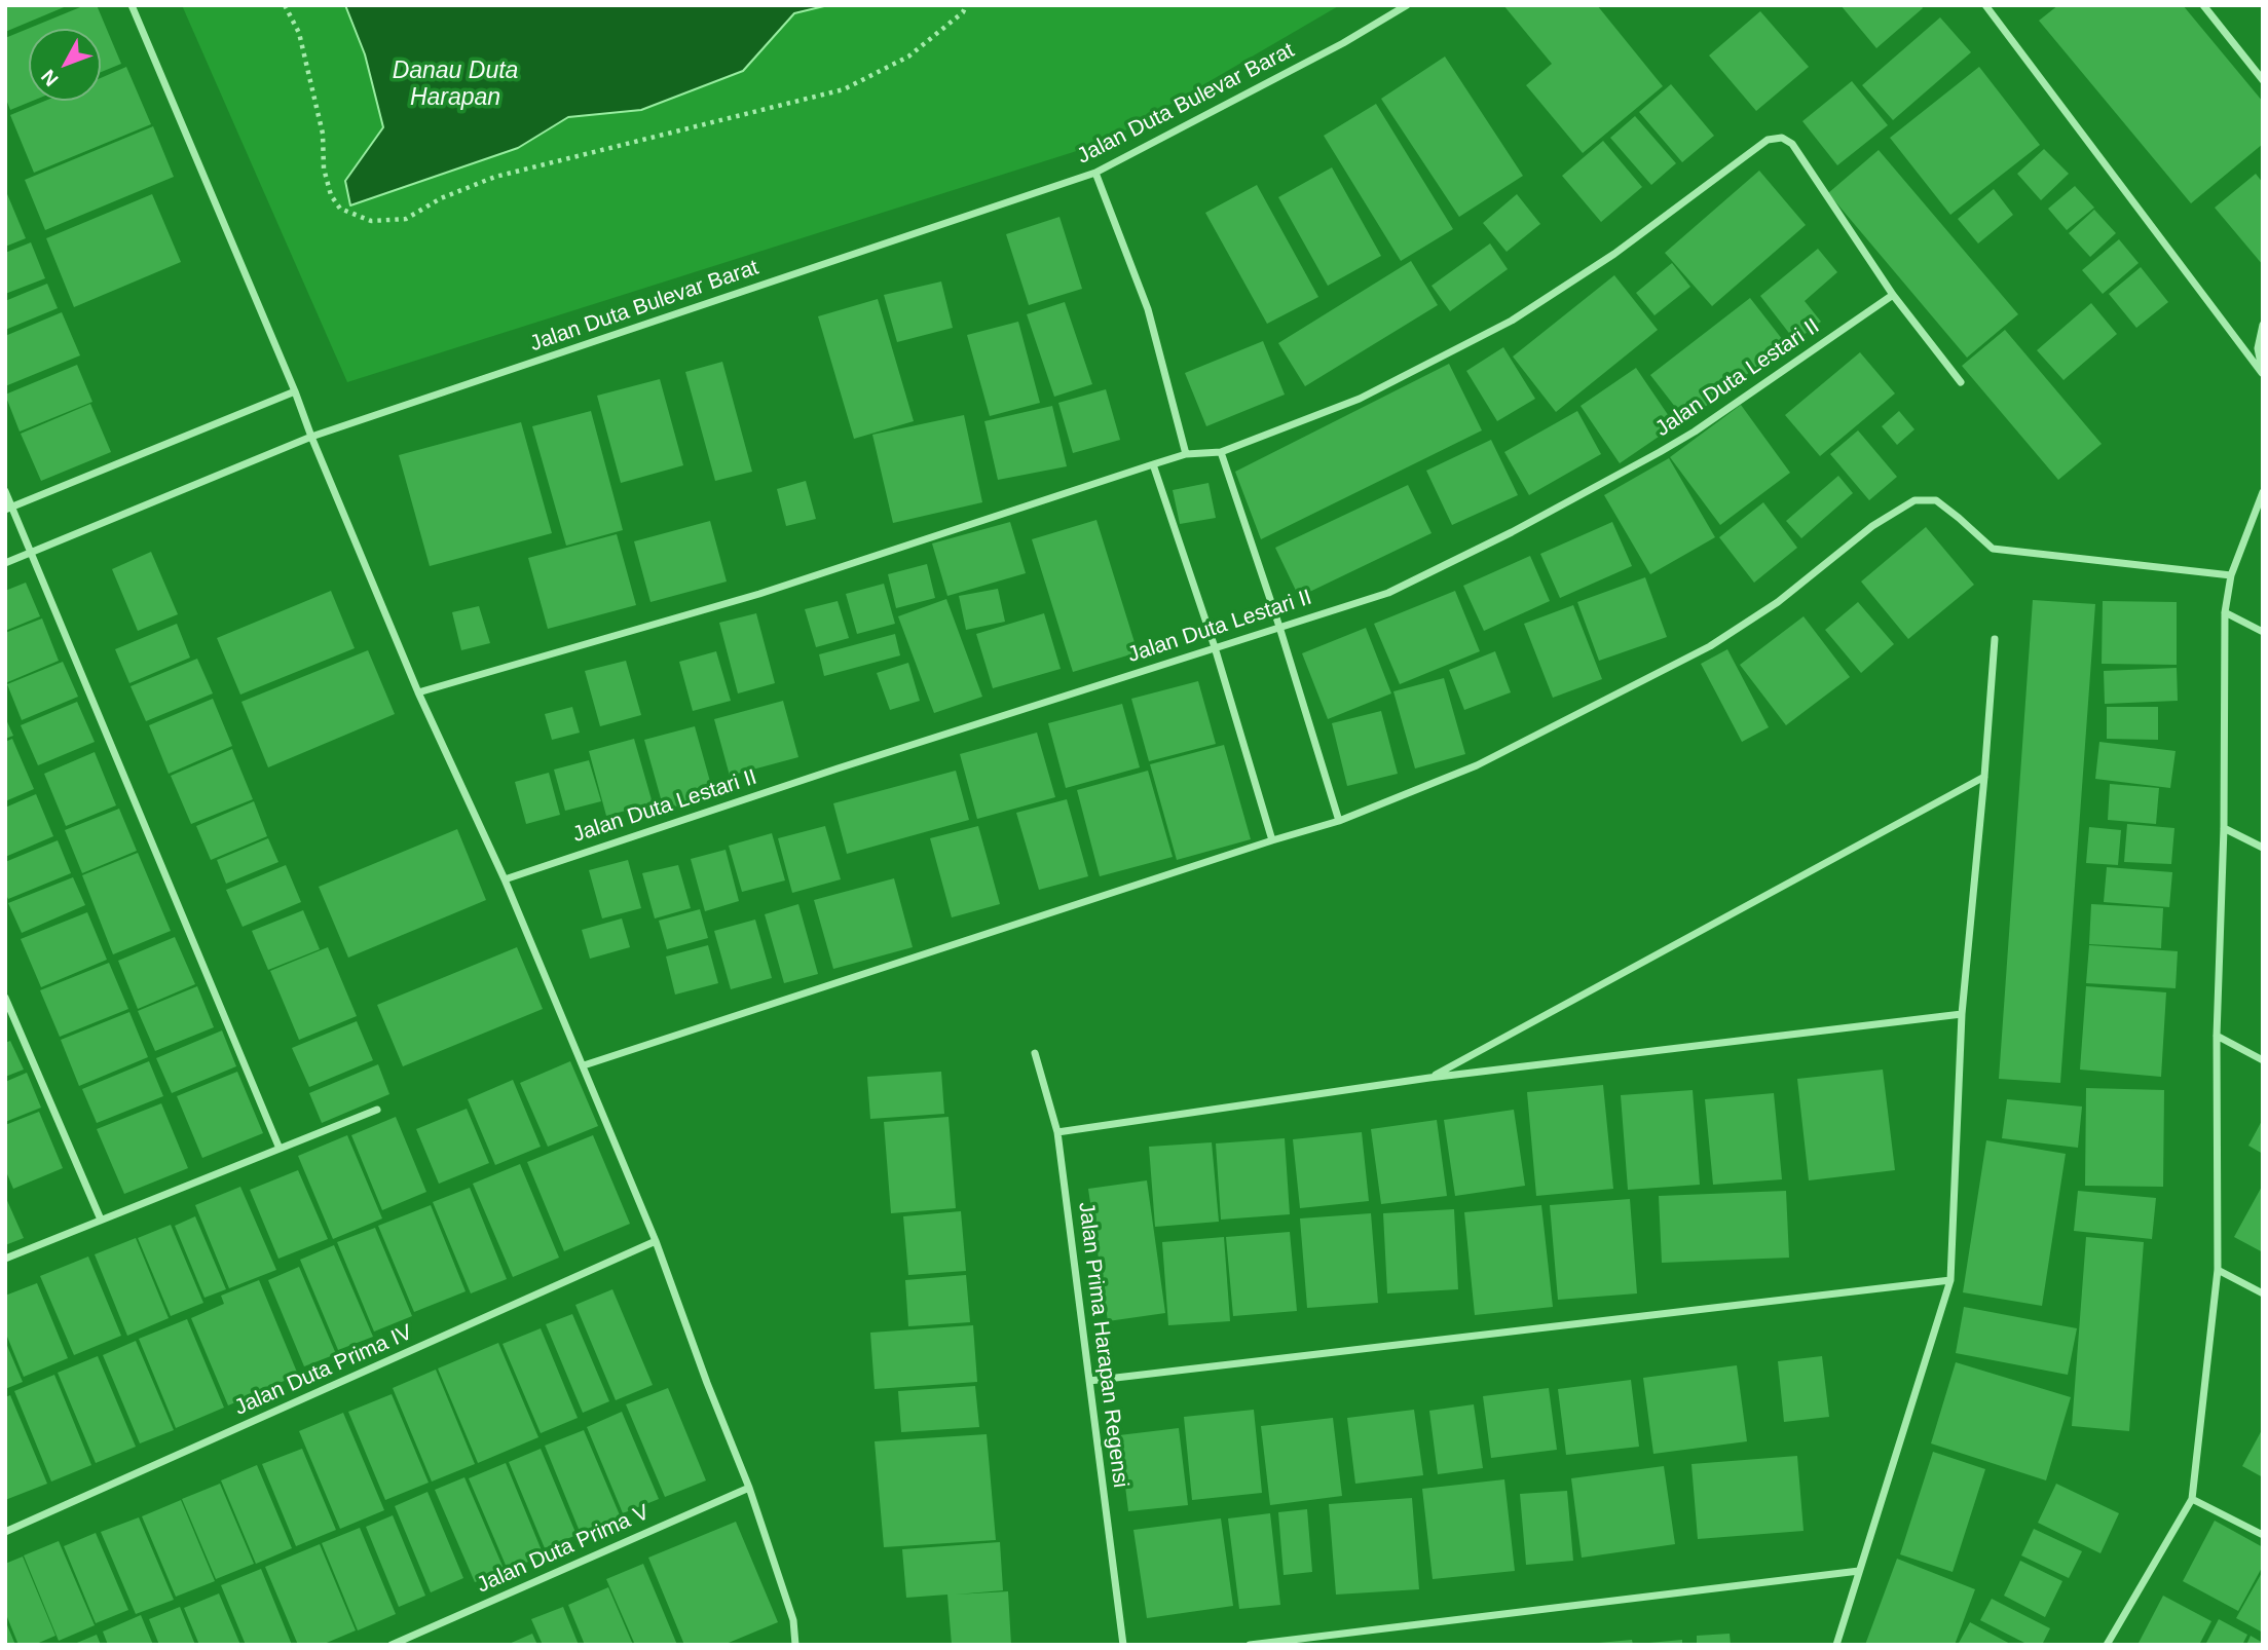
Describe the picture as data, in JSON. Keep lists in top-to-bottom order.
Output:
{
  "streets": {
    "street": [
      "Jalan Duta Bulevar Barat",
      "Jalan Duta Lestari II",
      "Jalan Prima Harapan Regensi",
      "Jalan Duta Prima IV",
      "Jalan Duta Prima V"
    ]
  },
  "water": ["Danau Duta Harapan"],
  "north": "bottom left"
}
